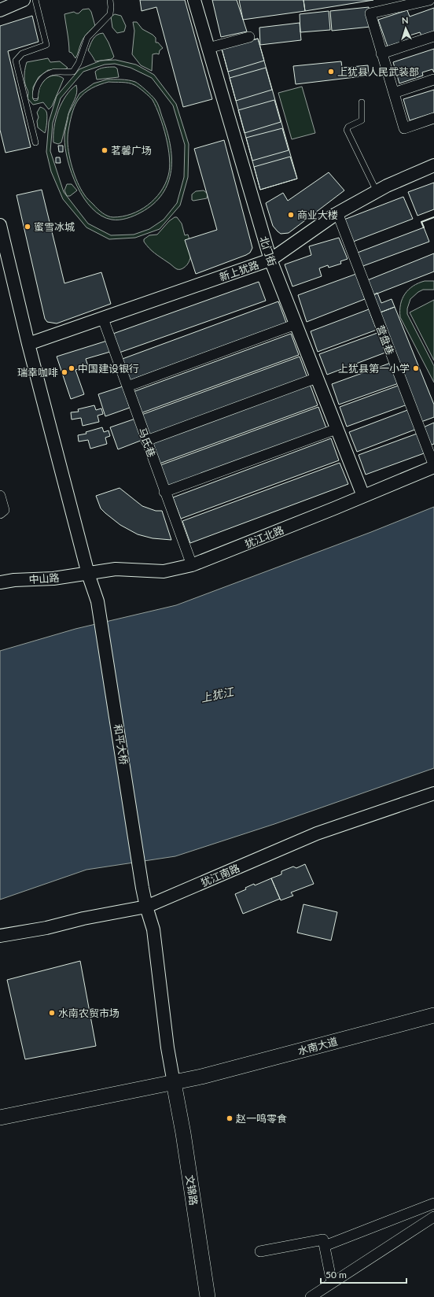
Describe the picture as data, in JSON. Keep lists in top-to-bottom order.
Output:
{
  "streets": {
    "main road": ["水南大道", "文锦路"],
    "street": [
      "北门街",
      "新上犹路",
      "营盘巷",
      "马氏巷",
      "犹江北路",
      "中山路",
      "和平大桥",
      "犹江南路"
    ]
  },
  "crossings": [
    ["北门街", "新上犹路"],
    ["北门街", "犹江北路"],
    ["新上犹路", "营盘巷"],
    ["新上犹路", "马氏巷"],
    ["新上犹路", "和平大桥"],
    ["营盘巷", "犹江北路"],
    ["马氏巷", "犹江北路"],
    ["犹江北路", "中山路"],
    ["犹江北路", "和平大桥"],
    ["中山路", "和平大桥"],
    ["和平大桥", "犹江南路"],
    ["和平大桥", "水南大道"],
    ["和平大桥", "文锦路"],
    ["水南大道", "文锦路"]
  ],
  "water": ["上犹江"],
  "places": [
    "上犹县人民武装部",
    "茗馨广场",
    "商业大楼",
    "蜜雪冰城",
    "中国建设银行",
    "上犹县第一小学",
    "瑞幸咖啡",
    "水南农贸市场",
    "赵一鸣零食"
  ],
  "scale_bar": "50 m",
  "north": "top"
}
